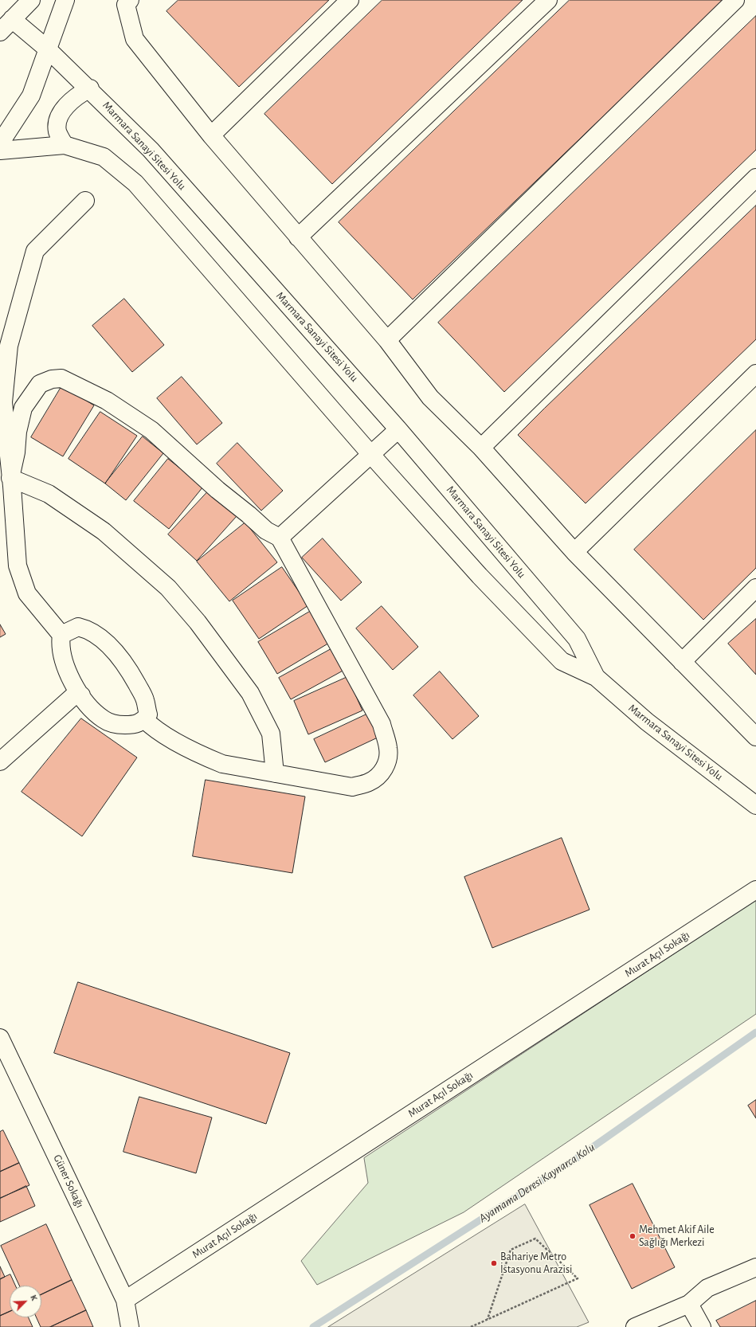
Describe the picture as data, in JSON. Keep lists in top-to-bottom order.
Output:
{
  "streets": {
    "street": ["Marmara Sanayi Sitesi Yolu", "Murat Açıl Sokağı", "Güner Sokağı"]
  },
  "crossings": [
    ["Murat Açıl Sokağı", "Güner Sokağı"]
  ],
  "water": ["Ayamama Deresi Kaynarca Kolu"],
  "places": ["Mehmet Akif Aile Sağlığı Merkezi", "Bahariye Metro İstasyonu Arazisi"],
  "north": "top right"
}
